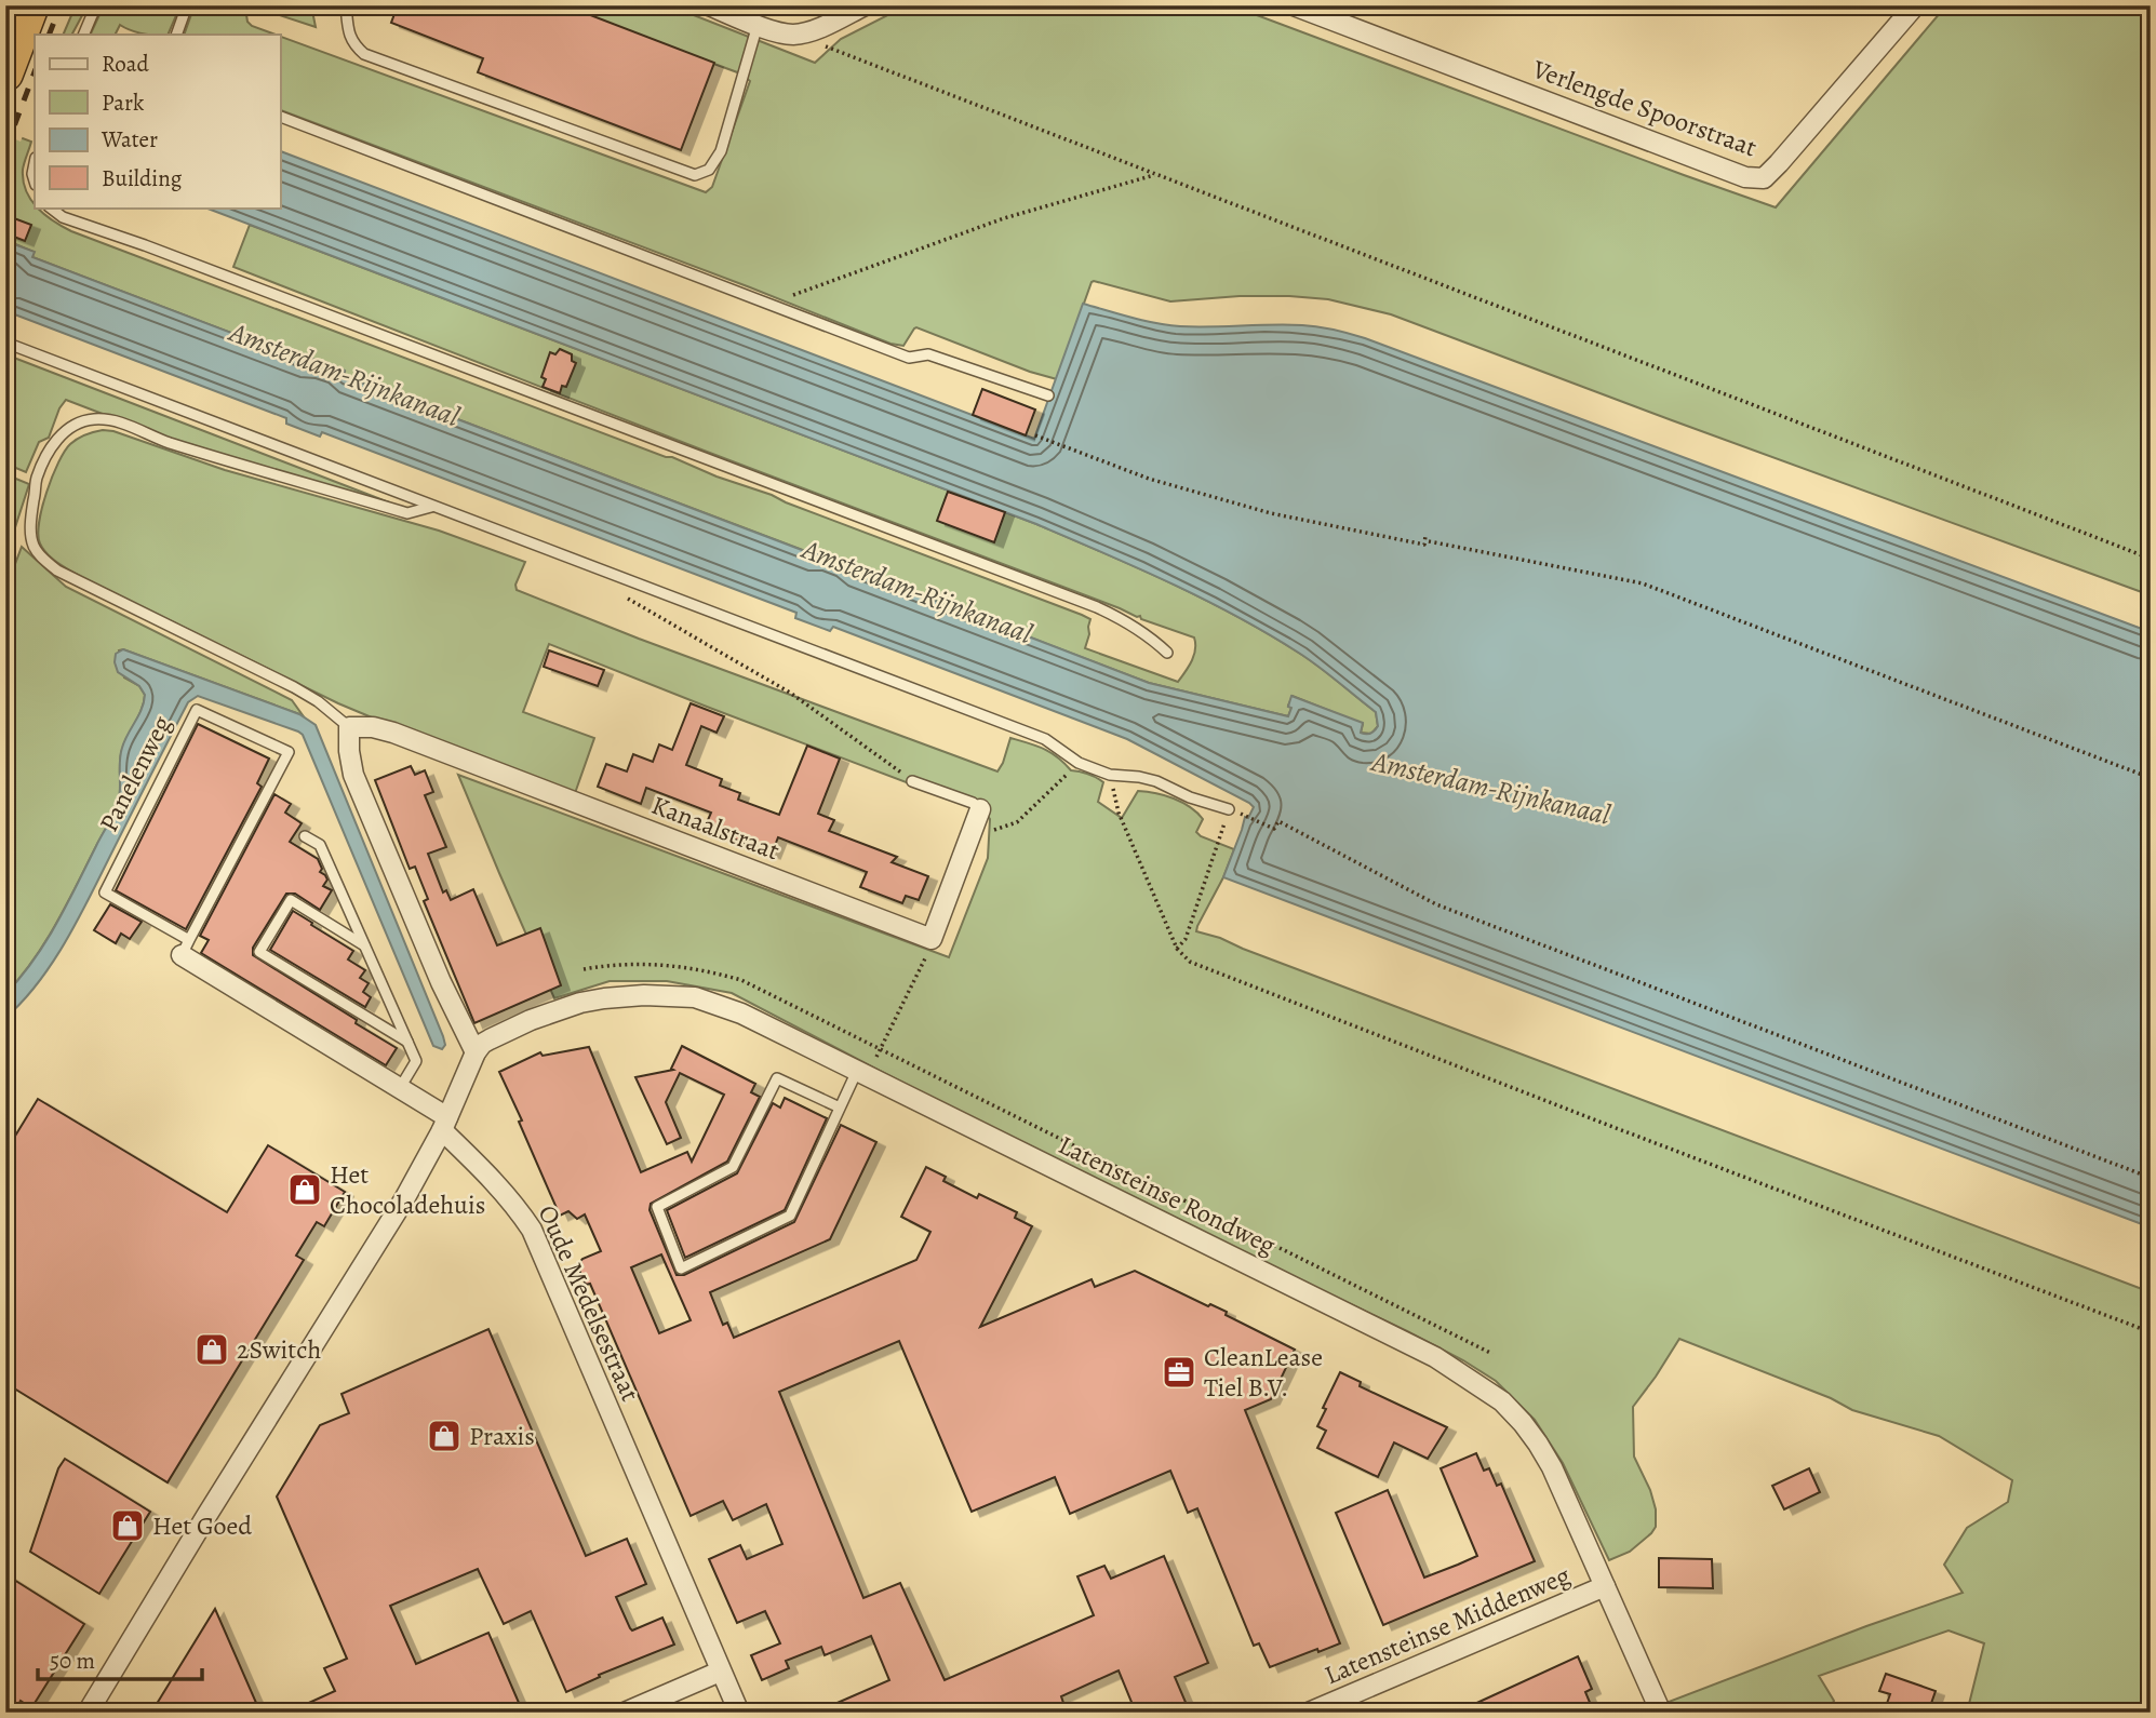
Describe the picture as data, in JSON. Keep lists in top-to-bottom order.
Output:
{
  "streets": {
    "street": [
      "Verlengde Spoorstraat",
      "Panelenweg",
      "Kanaalstraat",
      "Latensteinse Rondweg",
      "Oude Medelsestraat",
      "Latensteinse Middenweg"
    ]
  },
  "crossings": [
    ["Panelenweg", "Oude Medelsestraat"],
    ["Latensteinse Rondweg", "Latensteinse Middenweg"]
  ],
  "water": ["Amsterdam-Rijnkanaal"],
  "places": {
    "shop": [
      "Het Chocoladehuis",
      "2Switch",
      "Praxis",
      "Het Goed"
    ],
    "office": ["CleanLease Tiel B.V."]
  },
  "legend": [
    "Road",
    "Park",
    "Water",
    "Building"
  ],
  "scale_bar": "50 m"
}
